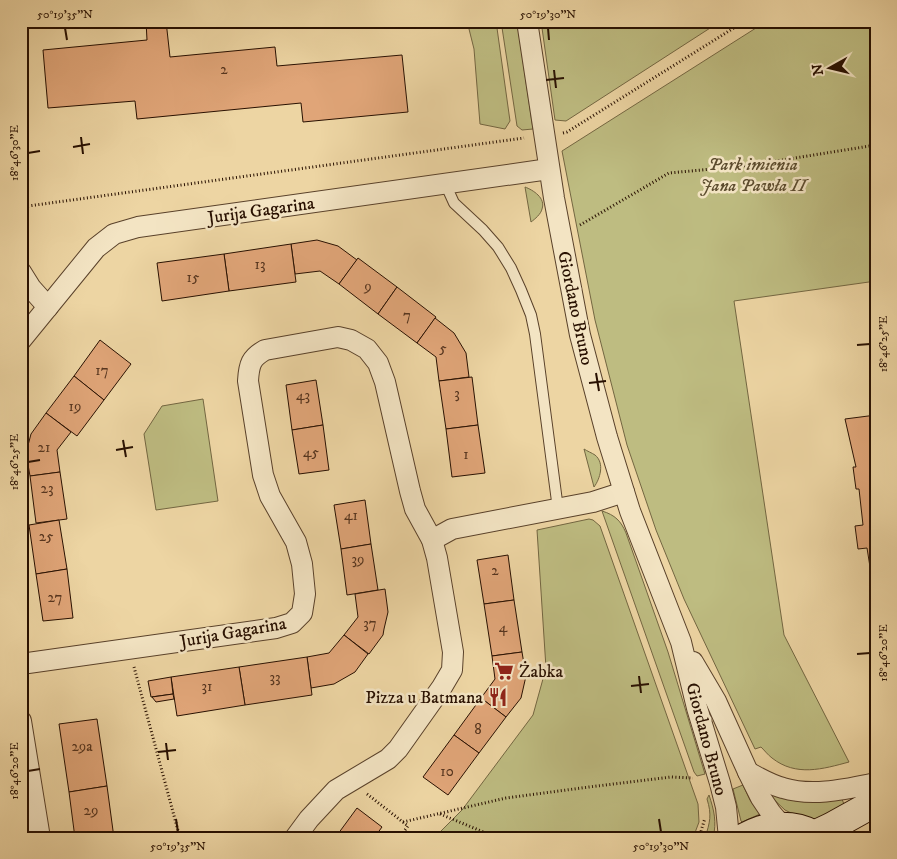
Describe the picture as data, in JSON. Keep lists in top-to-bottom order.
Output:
{
  "streets": {
    "street": ["Jurija Gagarina", "Giordano Bruno"]
  },
  "crossings": [
    ["Jurija Gagarina", "Giordano Bruno"]
  ],
  "parks": ["Park imienia Jana Pawła II"],
  "places": {
    "supermarket": ["Żabka"],
    "restaurant": ["Pizza u Batmana"]
  },
  "house_numbers": [
    "2",
    "13",
    "15",
    "9",
    "7",
    "5",
    "17",
    "3",
    "43",
    "19",
    "21",
    "45",
    "1",
    "23",
    "41",
    "25",
    "39",
    "2",
    "27",
    "37",
    "4",
    "33",
    "31",
    "8",
    "29a",
    "10",
    "29"
  ],
  "north": "left",
  "coordinates": [
    "50°19'35\"N",
    "50°19'30\"N",
    "18°46'30\"E",
    "18°46'25\"E",
    "18°46'20\"E"
  ]
}
